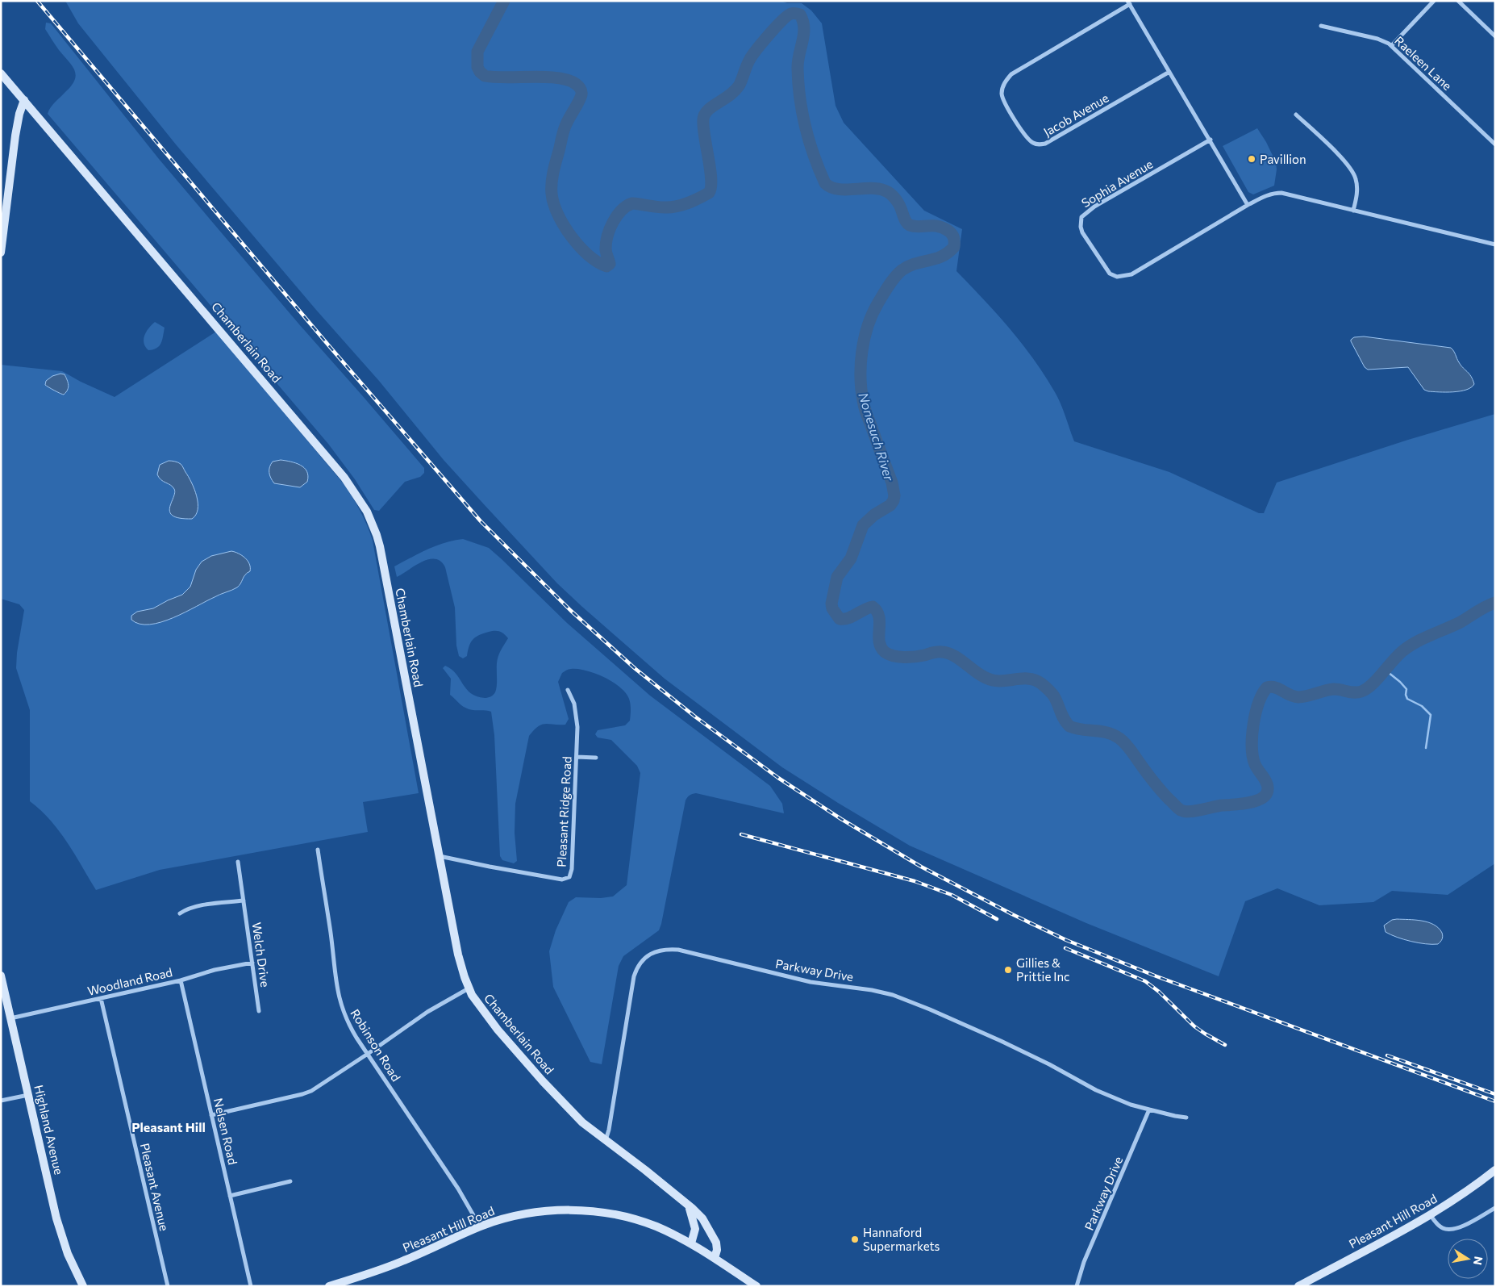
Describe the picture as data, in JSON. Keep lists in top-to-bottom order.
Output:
{
  "streets": {
    "street": [
      "Raeleen Lane",
      "Jacob Avenue",
      "Sophia Avenue",
      "Chamberlain Road",
      "Pleasant Ridge Road",
      "Welch Drive",
      "Parkway Drive",
      "Woodland Road",
      "Robinson Road",
      "Highland Avenue",
      "Nelsen Road",
      "Pleasant Avenue",
      "Pleasant Hill Road"
    ]
  },
  "crossings": [
    ["Chamberlain Road", "Pleasant Ridge Road"],
    ["Chamberlain Road", "Parkway Drive"],
    ["Chamberlain Road", "Pleasant Hill Road"],
    ["Welch Drive", "Woodland Road"],
    ["Woodland Road", "Highland Avenue"],
    ["Woodland Road", "Nelsen Road"],
    ["Woodland Road", "Pleasant Avenue"],
    ["Robinson Road", "Pleasant Hill Road"]
  ],
  "districts": ["Pleasant Hill"],
  "water": ["Nonesuch River"],
  "places": ["Pavillion", "Gillies & Prittie Inc", "Hannaford Supermarkets"],
  "north": "right"
}
